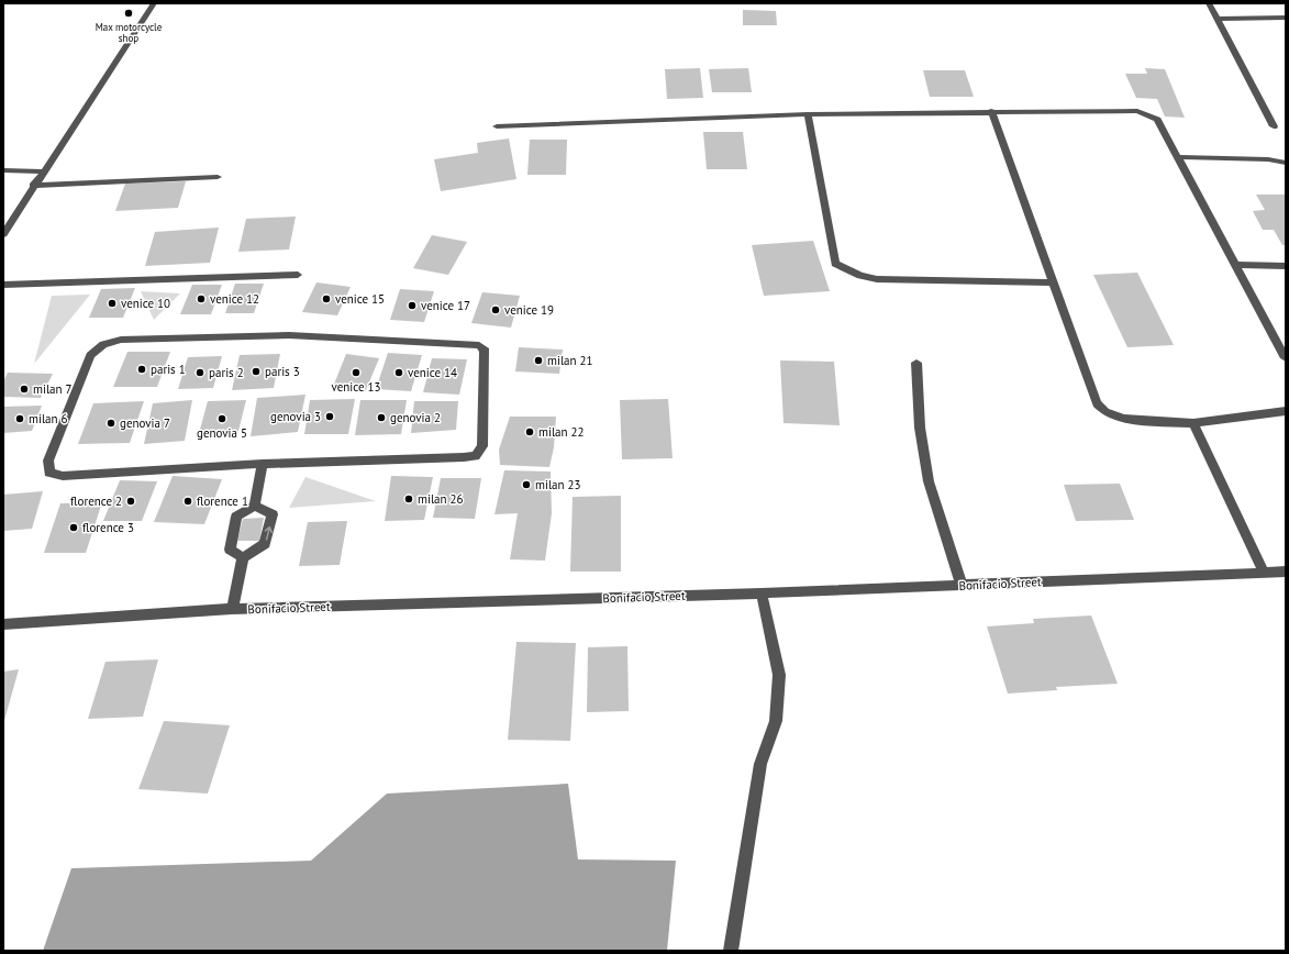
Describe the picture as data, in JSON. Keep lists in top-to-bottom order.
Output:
{
  "streets": {
    "street": ["Bonifacio Street"]
  },
  "places": [
    "Max motorcycle shop",
    "venice 12",
    "venice 15",
    "venice 10",
    "venice 17",
    "venice 19",
    "milan 21",
    "paris 1",
    "paris 3",
    "paris 2",
    "venice 13",
    "venice 14",
    "milan 7",
    "genovia 3",
    "genovia 2",
    "milan 6",
    "genovia 5",
    "genovia 7",
    "milan 22",
    "milan 23",
    "milan 26",
    "florence 2",
    "florence 1",
    "florence 3"
  ]
}
